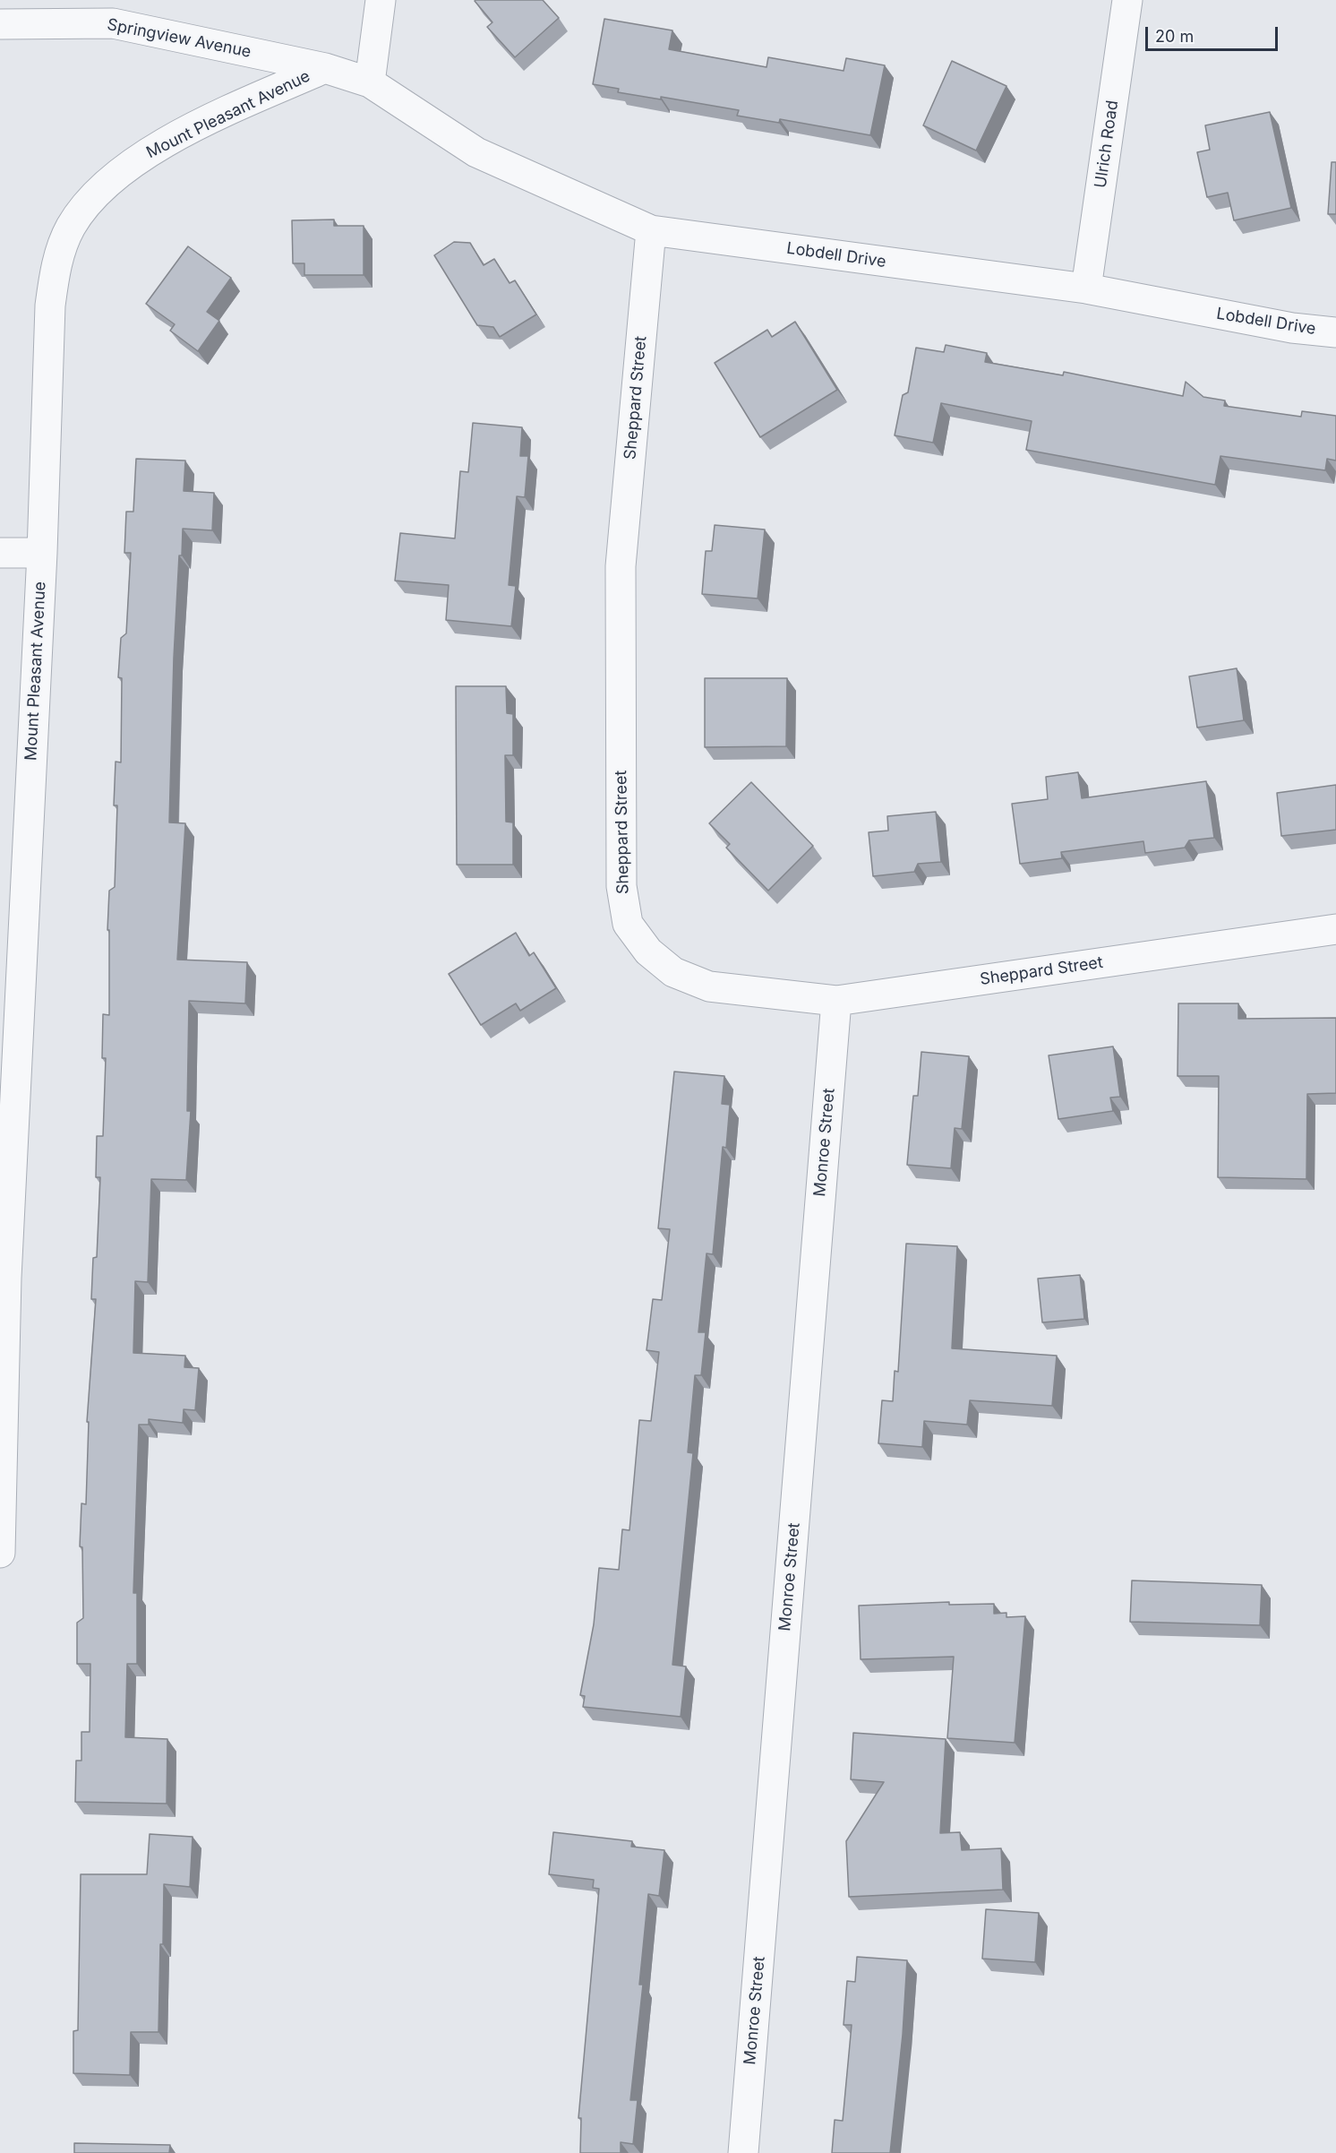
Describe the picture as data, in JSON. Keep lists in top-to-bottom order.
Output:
{
  "streets": {
    "street": [
      "Springview Avenue",
      "Mount Pleasant Avenue",
      "Ulrich Road",
      "Lobdell Drive",
      "Sheppard Street",
      "Monroe Street"
    ]
  },
  "crossings": [
    ["Springview Avenue", "Mount Pleasant Avenue"],
    ["Mount Pleasant Avenue", "Lobdell Drive"],
    ["Ulrich Road", "Lobdell Drive"],
    ["Lobdell Drive", "Sheppard Street"],
    ["Sheppard Street", "Monroe Street"]
  ],
  "scale_bar": "20 m"
}
